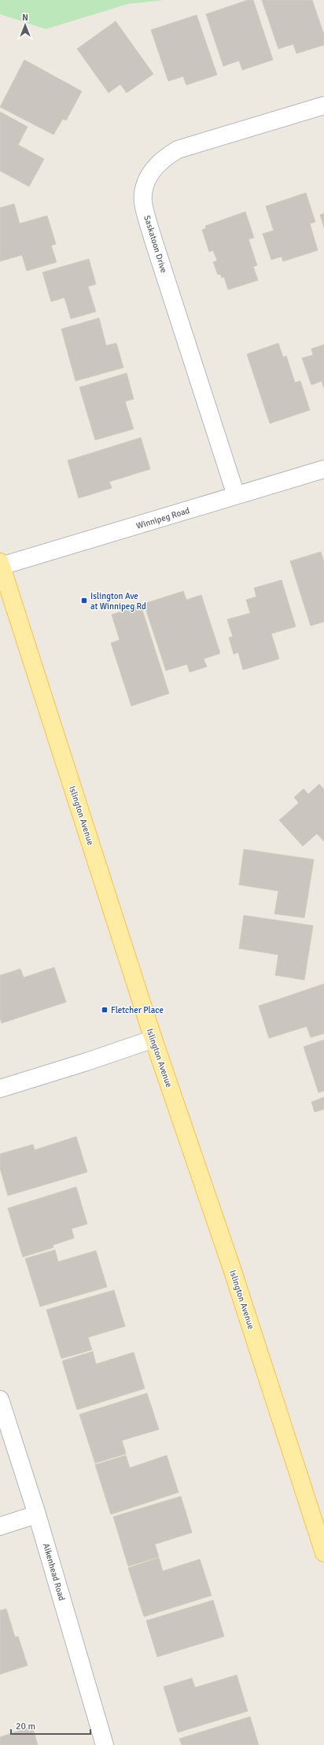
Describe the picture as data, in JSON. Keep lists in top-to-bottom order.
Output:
{
  "streets": {
    "main road": ["Islington Avenue"],
    "street": ["Saskatoon Drive", "Winnipeg Road", "Aikenhead Road"]
  },
  "crossings": [
    ["Saskatoon Drive", "Winnipeg Road"],
    ["Winnipeg Road", "Islington Avenue"]
  ],
  "places": {
    "transit": ["Islington Ave at Winnipeg Rd", "Fletcher Place"]
  },
  "scale_bar": "20 m",
  "north": "top"
}
